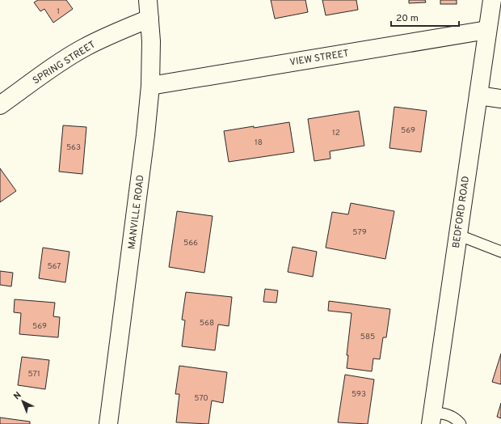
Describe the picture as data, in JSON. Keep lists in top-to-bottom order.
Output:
{
  "streets": {
    "main road": [
      "VIEW STREET",
      "SPRING STREET",
      "MANVILLE ROAD",
      "BEDFORD ROAD"
    ]
  },
  "crossings": [
    ["VIEW STREET", "MANVILLE ROAD"],
    ["VIEW STREET", "BEDFORD ROAD"],
    ["SPRING STREET", "MANVILLE ROAD"]
  ],
  "house_numbers": [
    "1",
    "569",
    "12",
    "18",
    "563",
    "579",
    "566",
    "567",
    "568",
    "569",
    "585",
    "571",
    "593",
    "570"
  ],
  "scale_bar": "20 m",
  "north": "top left"
}
